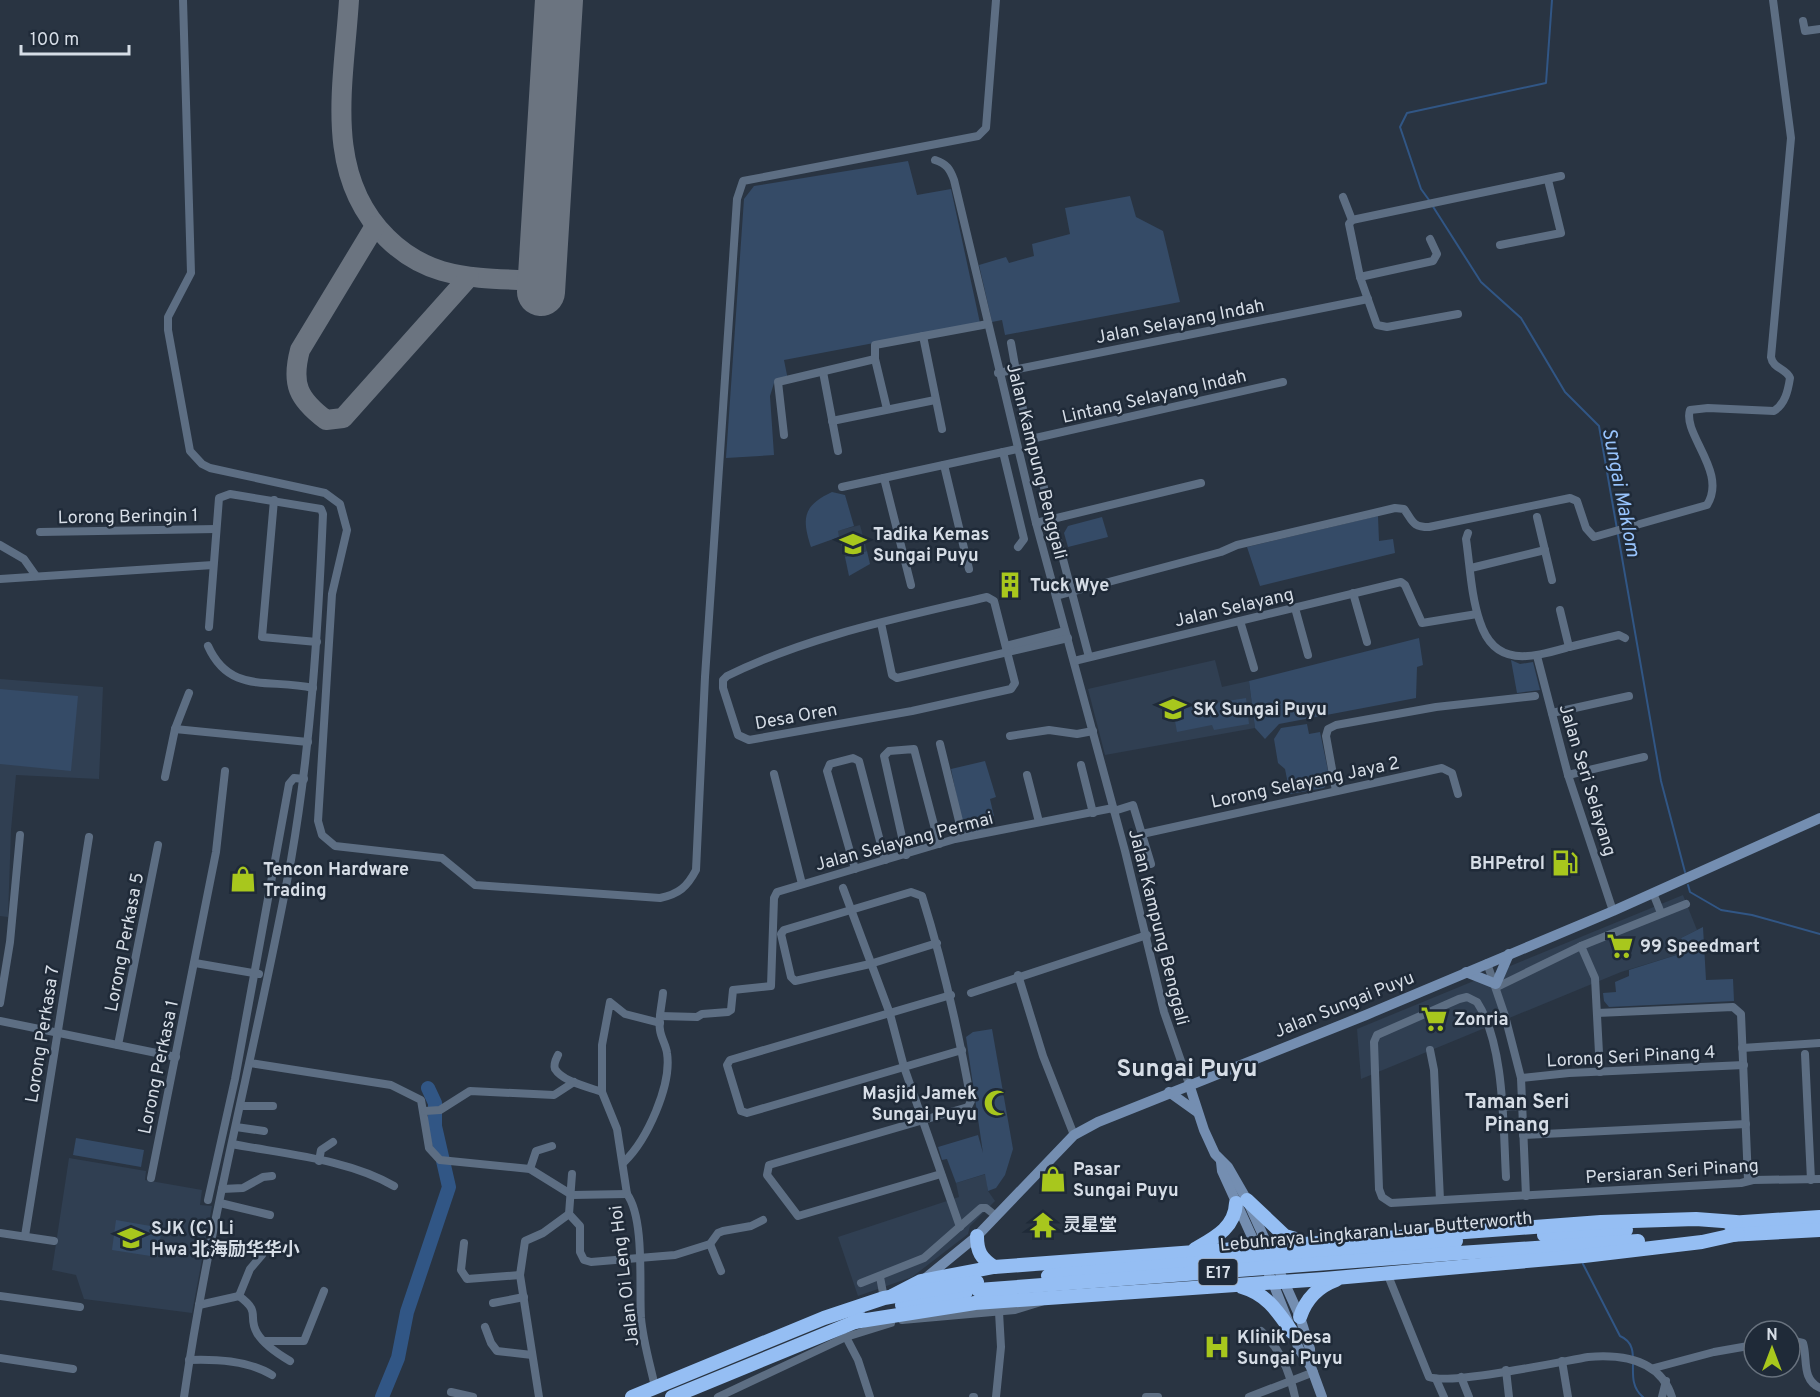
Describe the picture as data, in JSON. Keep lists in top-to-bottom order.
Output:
{
  "streets": {
    "highway": ["Lebuhraya Lingkaran Luar Butterworth", "E17"],
    "main road": ["Jalan Sungai Puyu"],
    "street": [
      "Jalan Selayang Indah",
      "Lintang Selayang Indah",
      "Jalan Kampung Benggali",
      "Lorong Beringin 1",
      "Jalan Selayang",
      "Desa Oren",
      "Jalan Seri Selayang",
      "Lorong Selayang Jaya 2",
      "Jalan Selayang Permai",
      "Lorong Perkasa 5",
      "Lorong Perkasa 7",
      "Lorong Seri Pinang 4",
      "Lorong Perkasa 1",
      "Persiaran Seri Pinang",
      "Jalan Oi Leng Hoi"
    ]
  },
  "crossings": [
    ["Jalan Selayang Indah", "Jalan Kampung Benggali"],
    ["Lintang Selayang Indah", "Jalan Kampung Benggali"],
    ["Jalan Kampung Benggali", "Jalan Selayang"],
    ["Jalan Kampung Benggali", "Lorong Selayang Jaya 2"],
    ["Jalan Kampung Benggali", "Jalan Selayang Permai"],
    ["Jalan Kampung Benggali", "Jalan Sungai Puyu"],
    ["Jalan Seri Selayang", "Jalan Sungai Puyu"],
    ["Lebuhraya Lingkaran Luar Butterworth", "Jalan Oi Leng Hoi"]
  ],
  "districts": ["Sungai Puyu", "Taman Seri Pinang"],
  "water": ["Sungai Maklom"],
  "places": {
    "school or university": ["Tadika Kemas Sungai Puyu", "SK Sungai Puyu", "SJK (C) Li Hwa 北海励华华小"],
    "building": ["Tuck Wye"],
    "fuel station": ["BHPetrol"],
    "shop": ["Tencon Hardware Trading", "Pasar Sungai Puyu"],
    "supermarket": ["99 Speedmart", "Zonria"],
    "mosque": ["Masjid Jamek Sungai Puyu"],
    "temple": ["灵星堂"],
    "hospital": ["Klinik Desa Sungai Puyu"]
  },
  "scale_bar": "100 m",
  "north": "top"
}
